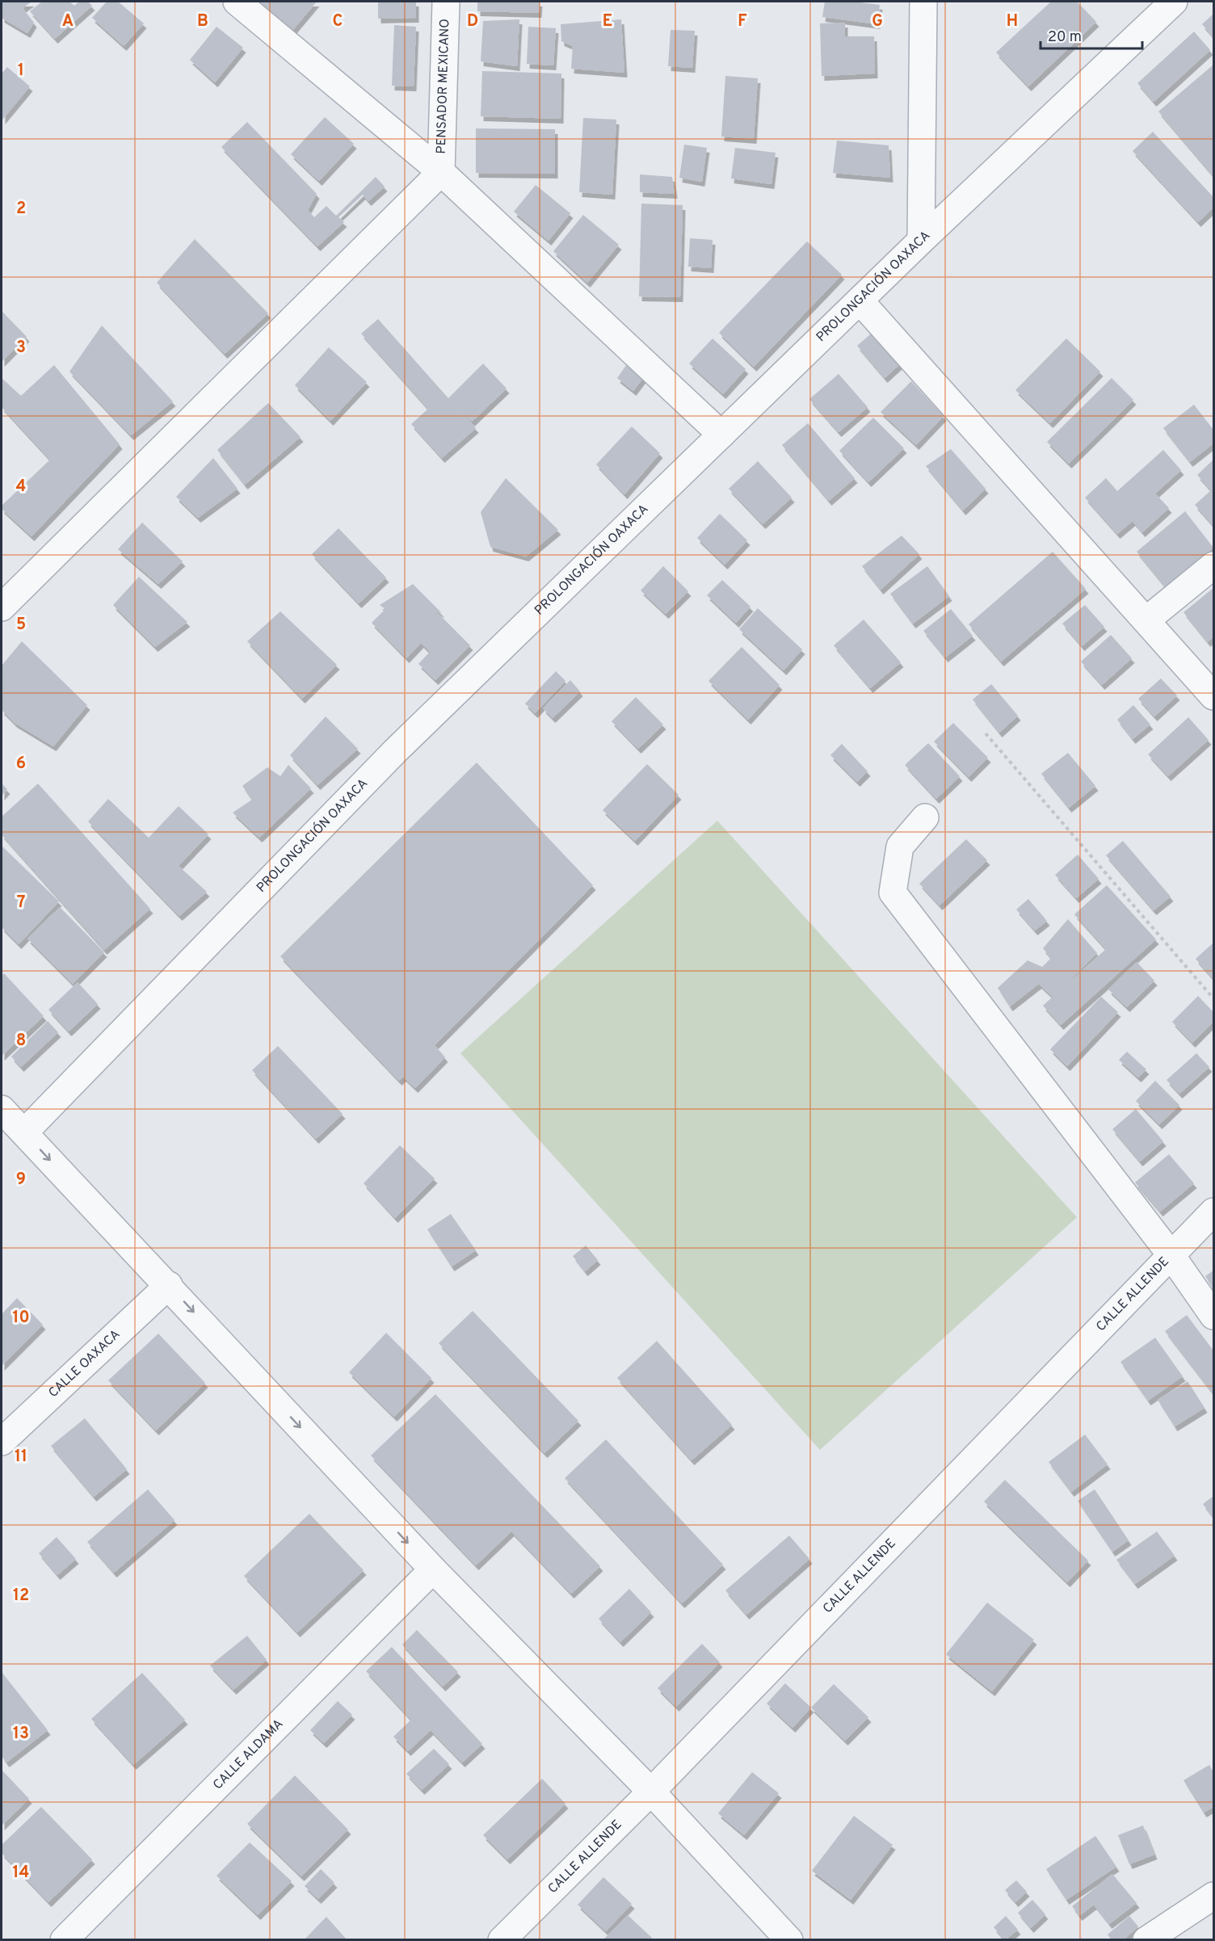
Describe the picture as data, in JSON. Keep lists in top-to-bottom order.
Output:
{
  "streets": {
    "street": [
      "PENSADOR MEXICANO",
      "PROLONGACIÓN OAXACA",
      "CALLE ALLENDE",
      "CALLE OAXACA",
      "CALLE ALDAMA"
    ]
  },
  "scale_bar": "20 m",
  "grid": {
    "columns": [
      "A",
      "B",
      "C",
      "D",
      "E",
      "F",
      "G",
      "H"
    ],
    "rows": [
      "1",
      "2",
      "3",
      "4",
      "5",
      "6",
      "7",
      "8",
      "9",
      "10",
      "11",
      "12",
      "13",
      "14"
    ]
  }
}
